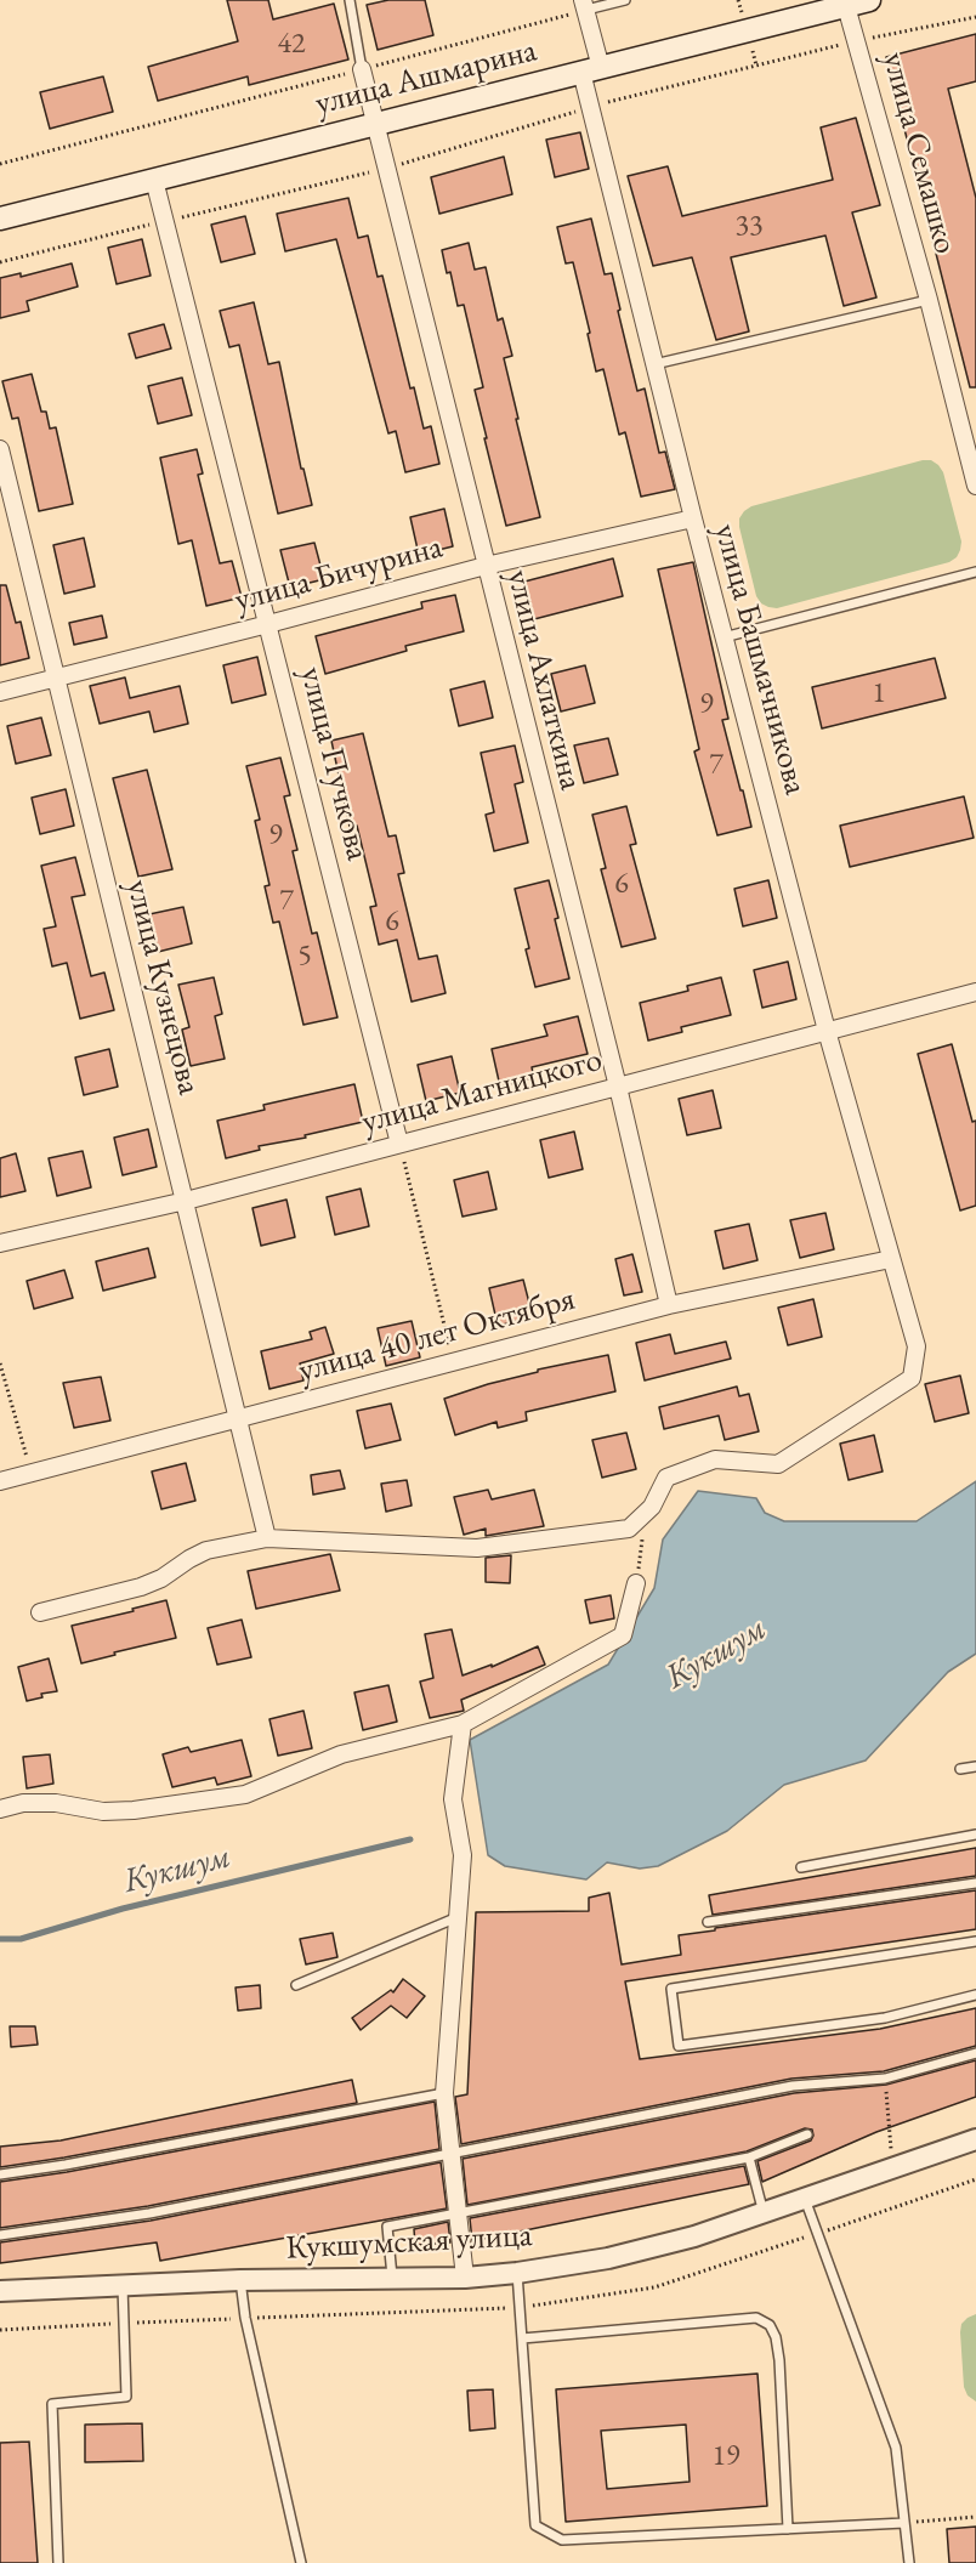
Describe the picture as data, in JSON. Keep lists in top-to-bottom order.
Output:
{
  "streets": {
    "main road": ["улица Ашмарина"],
    "street": [
      "улица Семашко",
      "улица Бичурина",
      "улица Башмачникова",
      "улица Ахлаткина",
      "улица Пучкова",
      "улица Кузнецова",
      "улица Магницкого",
      "улица 40 лет Октября",
      "Кукшумская улица"
    ]
  },
  "crossings": [
    ["улица Ашмарина", "улица Семашко"],
    ["улица Ашмарина", "улица Башмачникова"],
    ["улица Ашмарина", "улица Ахлаткина"],
    ["улица Ашмарина", "улица Пучкова"],
    ["улица Бичурина", "улица Башмачникова"],
    ["улица Бичурина", "улица Ахлаткина"],
    ["улица Бичурина", "улица Пучкова"],
    ["улица Бичурина", "улица Кузнецова"],
    ["улица Башмачникова", "улица Кузнецова"],
    ["улица Башмачникова", "улица Магницкого"],
    ["улица Башмачникова", "улица 40 лет Октября"],
    ["улица Ахлаткина", "улица Магницкого"],
    ["улица Ахлаткина", "улица 40 лет Октября"],
    ["улица Пучкова", "улица Магницкого"],
    ["улица Кузнецова", "улица Магницкого"],
    ["улица Кузнецова", "улица 40 лет Октября"]
  ],
  "water": ["Кукшум"],
  "house_numbers": [
    "42",
    "33",
    "1",
    "9",
    "7",
    "9",
    "6",
    "7",
    "6",
    "5",
    "19"
  ]
}
